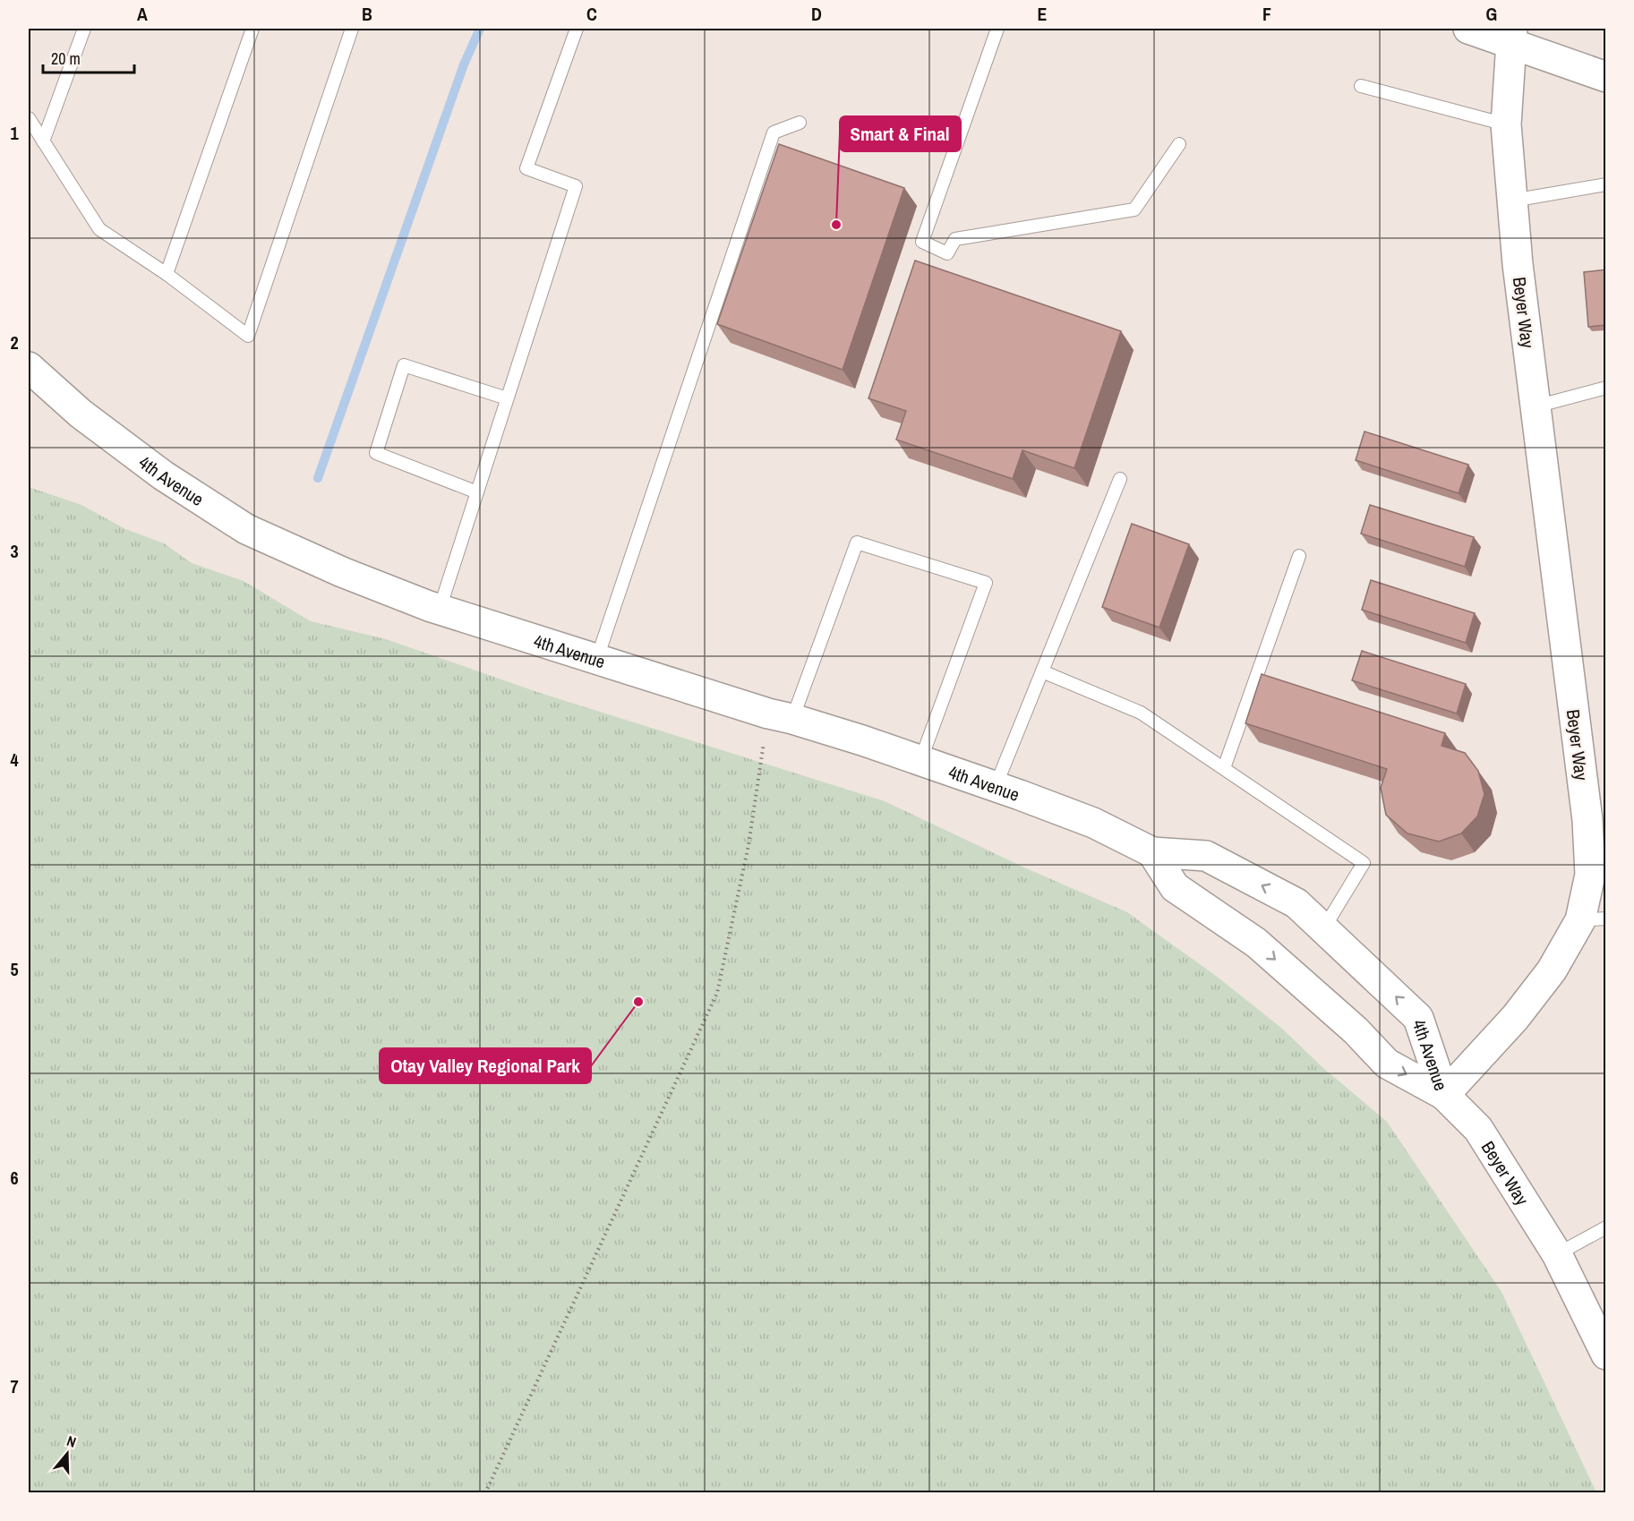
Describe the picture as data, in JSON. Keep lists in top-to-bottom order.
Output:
{
  "streets": {
    "main road": ["Beyer Way", "4th Avenue"]
  },
  "crossings": [
    ["Beyer Way", "4th Avenue"]
  ],
  "places": ["Smart & Final", "Otay Valley Regional Park"],
  "scale_bar": "20 m",
  "north": "top",
  "grid": {
    "columns": [
      "A",
      "B",
      "C",
      "D",
      "E",
      "F",
      "G"
    ],
    "rows": [
      "1",
      "2",
      "3",
      "4",
      "5",
      "6",
      "7"
    ]
  }
}
